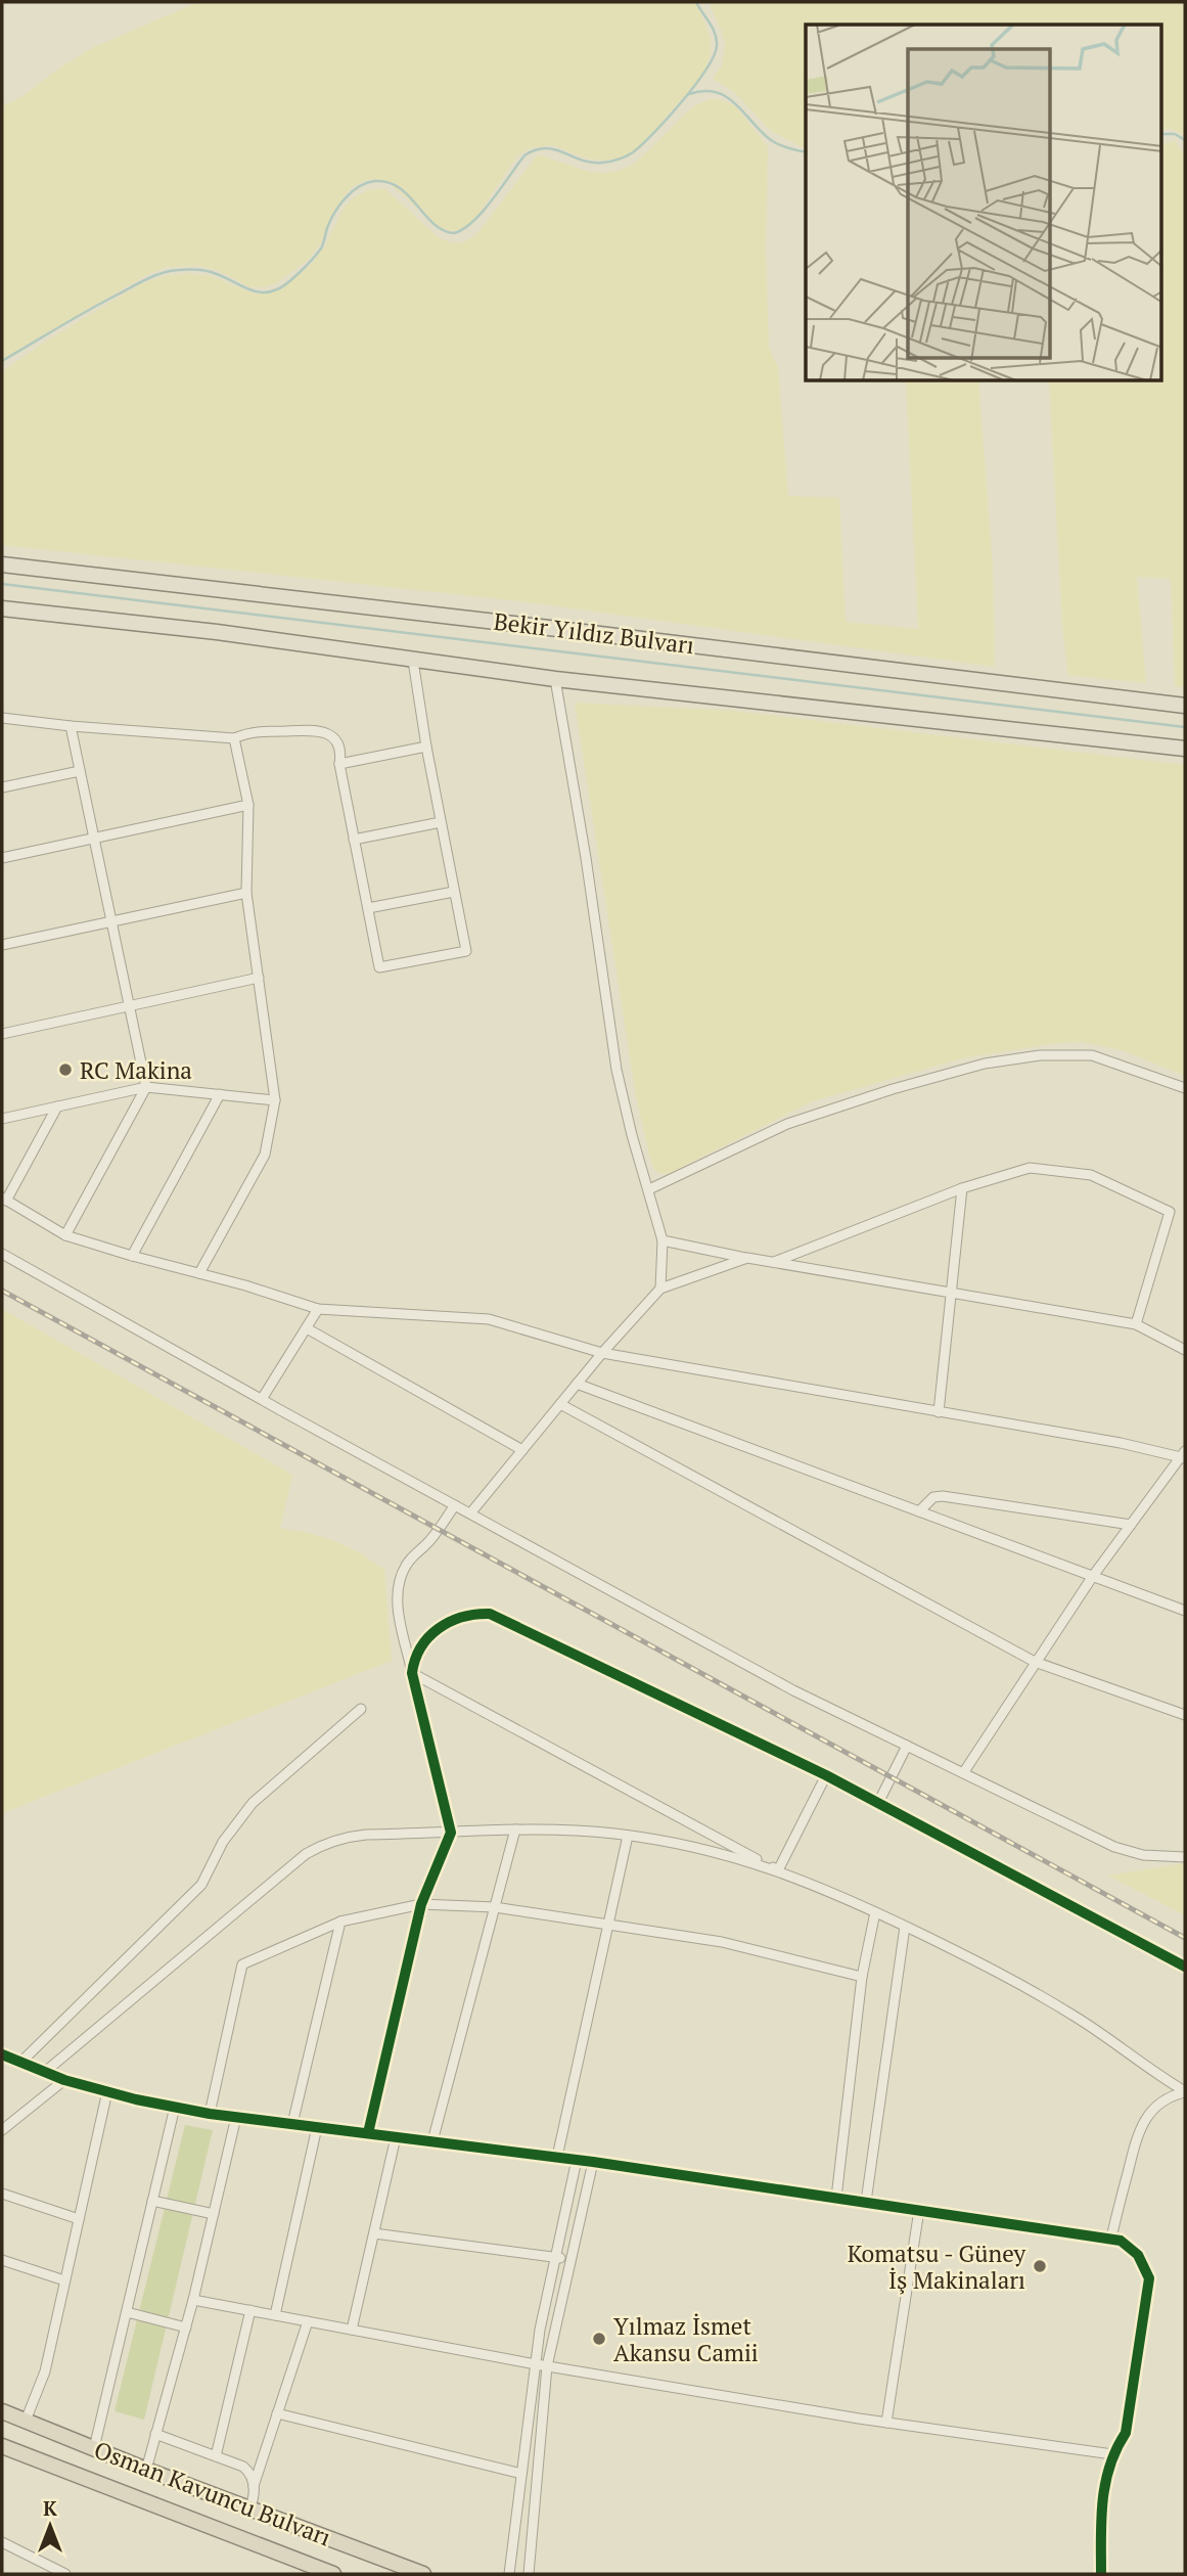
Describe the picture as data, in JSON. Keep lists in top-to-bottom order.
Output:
{
  "streets": {
    "highway": ["Osman Kavuncu Bulvarı"],
    "main road": ["Bekir Yıldız Bulvarı"]
  },
  "places": ["RC Makina", "Komatsu - Güney İş Makinaları", "Yılmaz İsmet Akansu Camii"],
  "north": "top"
}
